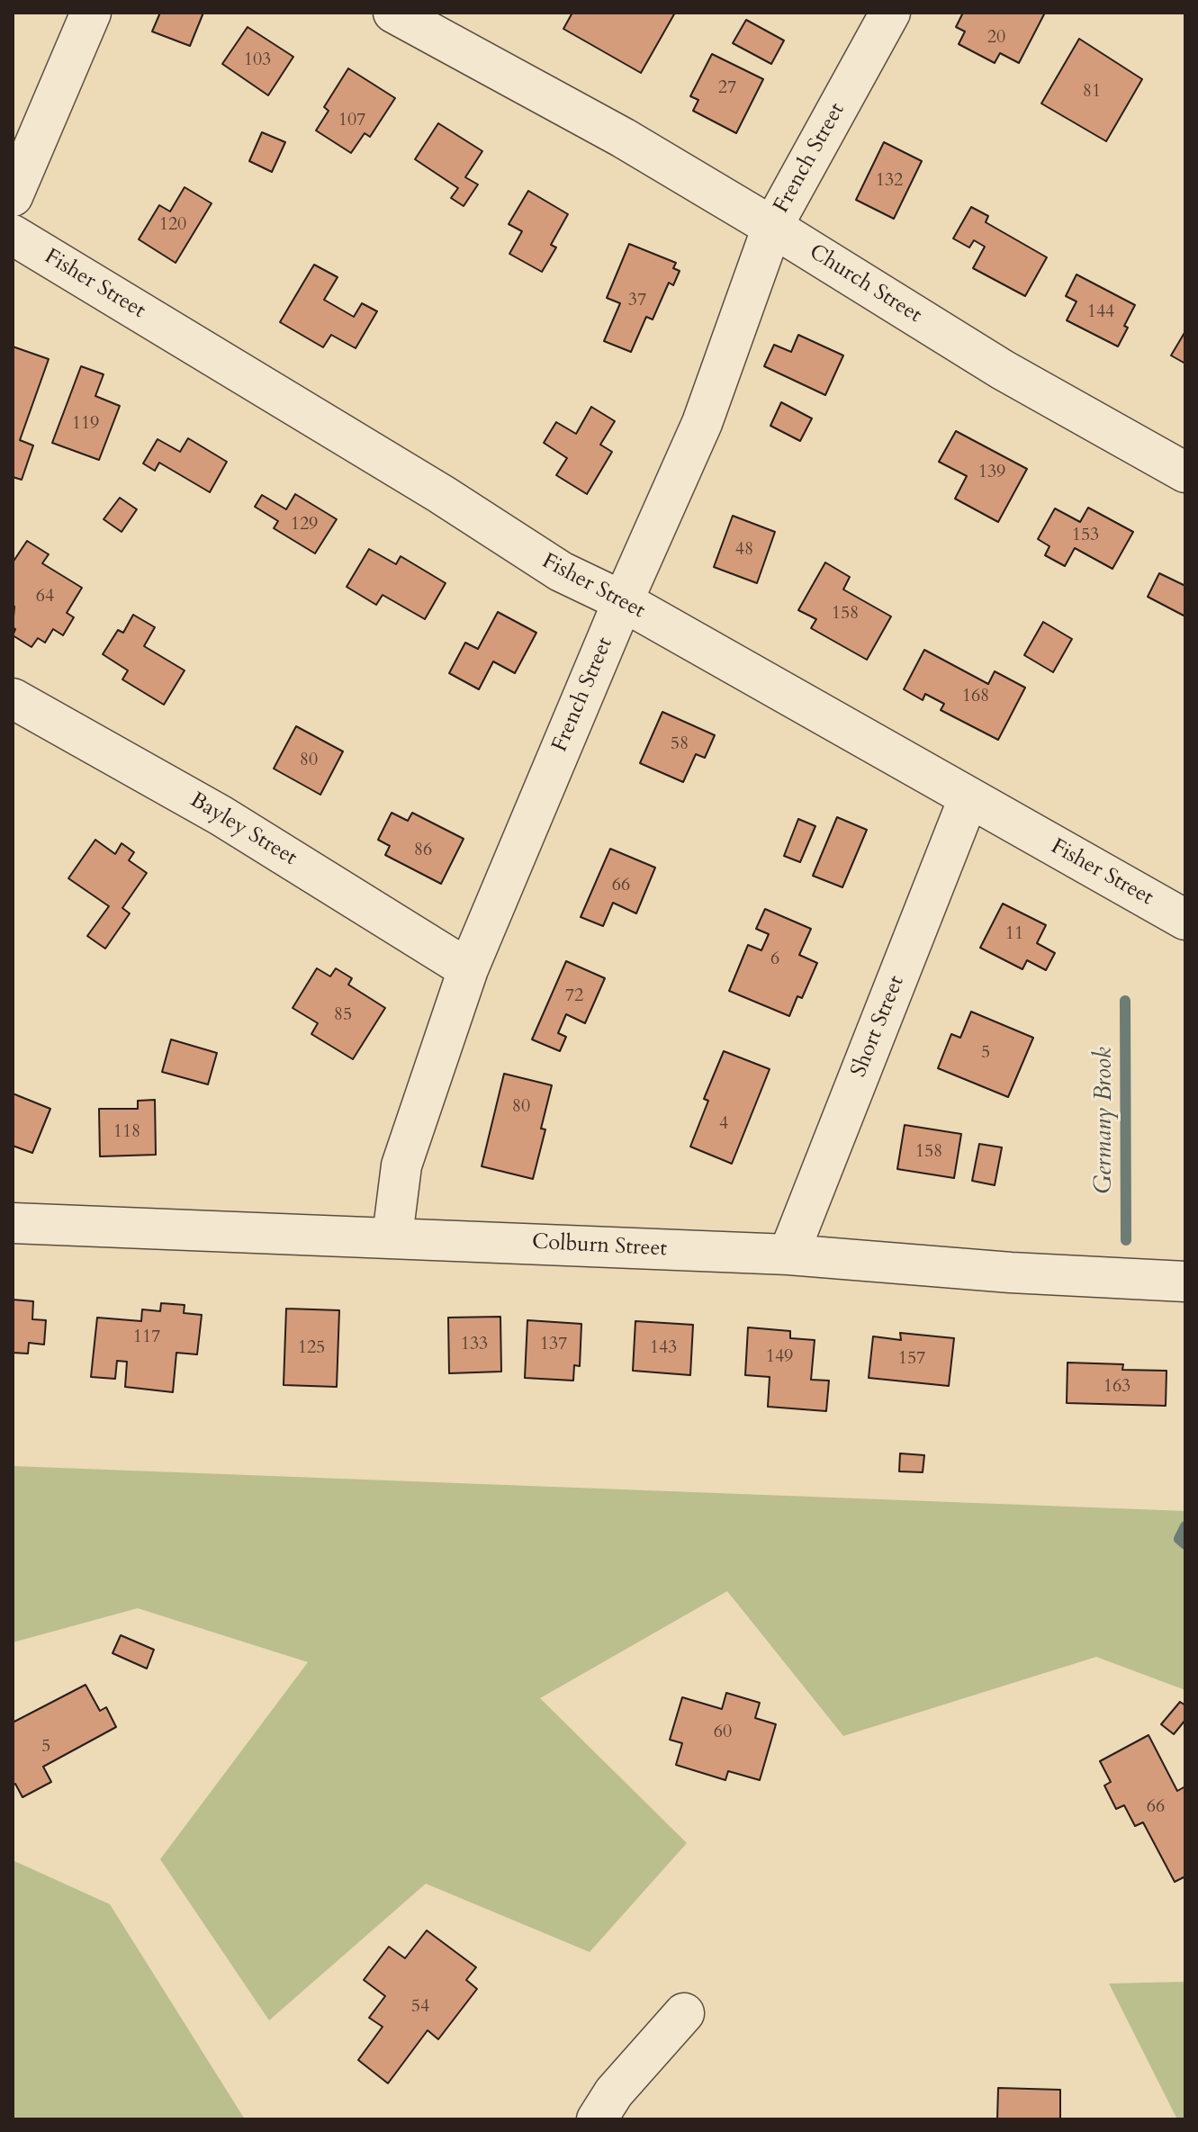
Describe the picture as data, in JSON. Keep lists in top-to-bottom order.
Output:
{
  "streets": {
    "street": [
      "French Street",
      "Fisher Street",
      "Church Street",
      "Bayley Street",
      "Short Street",
      "Colburn Street"
    ]
  },
  "crossings": [
    ["French Street", "Fisher Street"],
    ["French Street", "Church Street"],
    ["French Street", "Bayley Street"],
    ["French Street", "Colburn Street"],
    ["Fisher Street", "Short Street"],
    ["Short Street", "Colburn Street"]
  ],
  "water": ["Germany Brook"],
  "house_numbers": [
    "20",
    "103",
    "27",
    "81",
    "107",
    "132",
    "120",
    "37",
    "144",
    "119",
    "139",
    "129",
    "153",
    "48",
    "64",
    "158",
    "168",
    "58",
    "80",
    "86",
    "66",
    "11",
    "6",
    "72",
    "85",
    "5",
    "80",
    "4",
    "118",
    "158",
    "117",
    "133",
    "137",
    "125",
    "143",
    "149",
    "157",
    "163",
    "60",
    "5",
    "66",
    "54"
  ]
}
